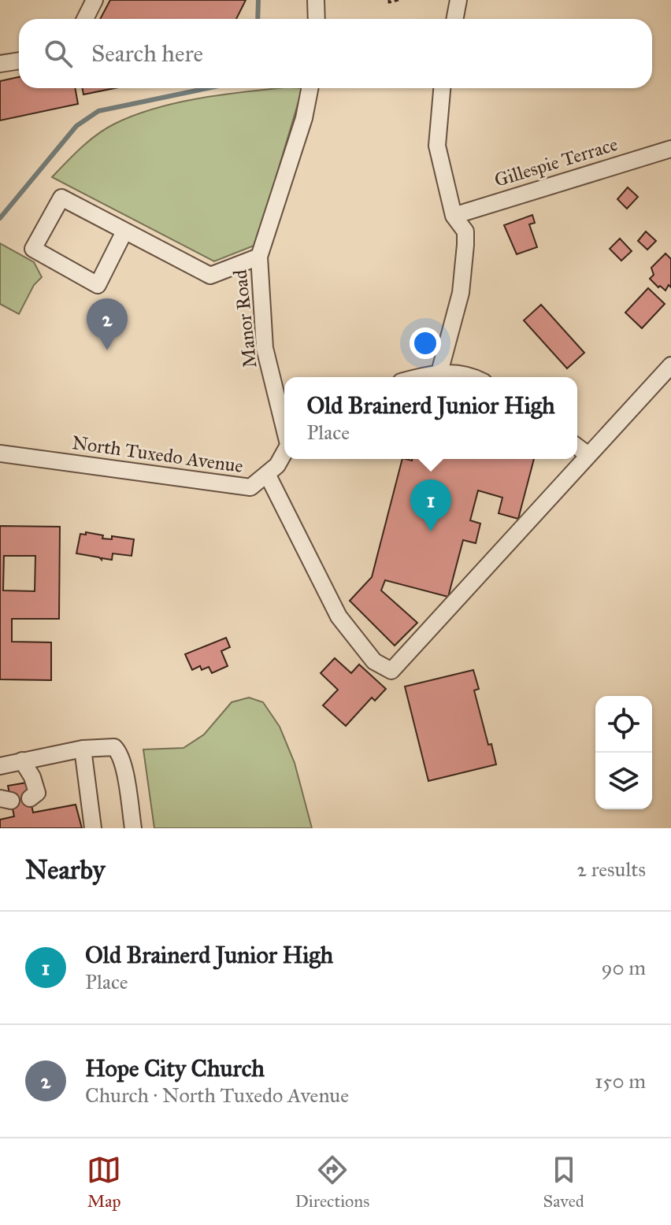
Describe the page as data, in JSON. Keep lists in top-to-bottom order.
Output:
{
  "streets": {
    "street": ["Gillespie Terrace", "Manor Road", "North Tuxedo Avenue"]
  },
  "page": {
    "search": "Search here",
    "pins": ["2", "1"],
    "popup": ["Old Brainerd Junior High", "Place"],
    "heading": ["Nearby", "2 results"],
    "list": [
      {
        "mark": "1",
        "name": "Old Brainerd Junior High",
        "note": "Place",
        "value": "90 m"
      },
      {
        "mark": "2",
        "name": "Hope City Church",
        "note": "Church · North Tuxedo Avenue",
        "value": "150 m"
      }
    ],
    "nav": ["Map", "Directions", "Saved"]
  }
}
